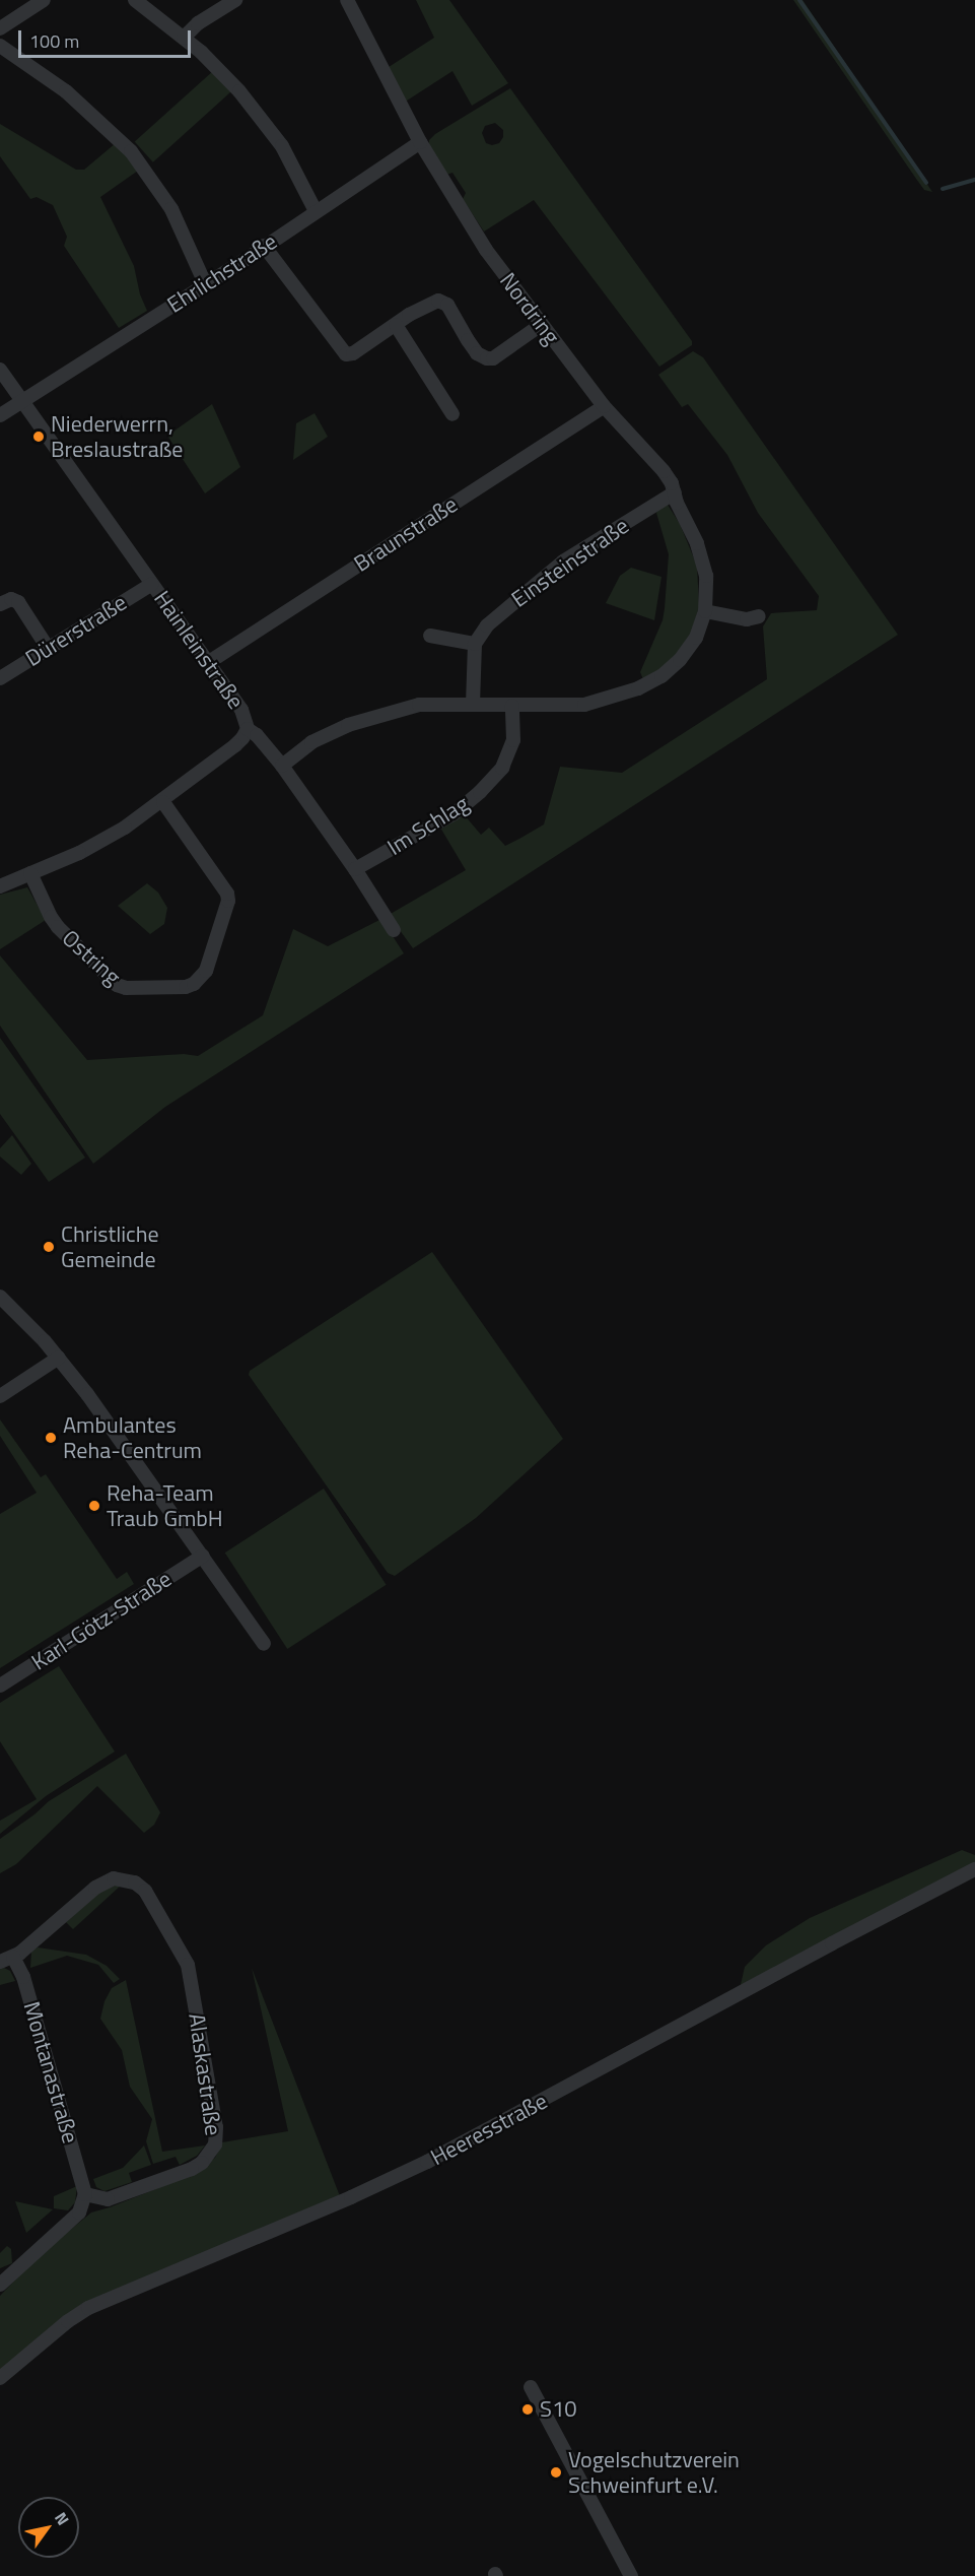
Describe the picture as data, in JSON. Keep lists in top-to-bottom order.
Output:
{
  "streets": {
    "street": [
      "Ehrlichstraße",
      "Nordring",
      "Braunstraße",
      "Einsteinstraße",
      "Dürerstraße",
      "Hainleinstraße",
      "Im Schlag",
      "Ostring",
      "Karl-Götz-Straße",
      "Montanastraße",
      "Alaskastraße",
      "Heeresstraße"
    ]
  },
  "crossings": [
    ["Ehrlichstraße", "Nordring"],
    ["Ehrlichstraße", "Hainleinstraße"],
    ["Nordring", "Braunstraße"],
    ["Nordring", "Einsteinstraße"],
    ["Nordring", "Hainleinstraße"],
    ["Nordring", "Im Schlag"],
    ["Braunstraße", "Hainleinstraße"],
    ["Dürerstraße", "Hainleinstraße"],
    ["Hainleinstraße", "Im Schlag"],
    ["Montanastraße", "Alaskastraße"]
  ],
  "places": [
    "Niederwerrn, Breslaustraße",
    "Christliche Gemeinde",
    "Ambulantes Reha-Centrum",
    "Reha-Team Traub GmbH",
    "S10",
    "Vogelschutzverein Schweinfurt e.V."
  ],
  "scale_bar": "100 m",
  "north": "top right"
}
